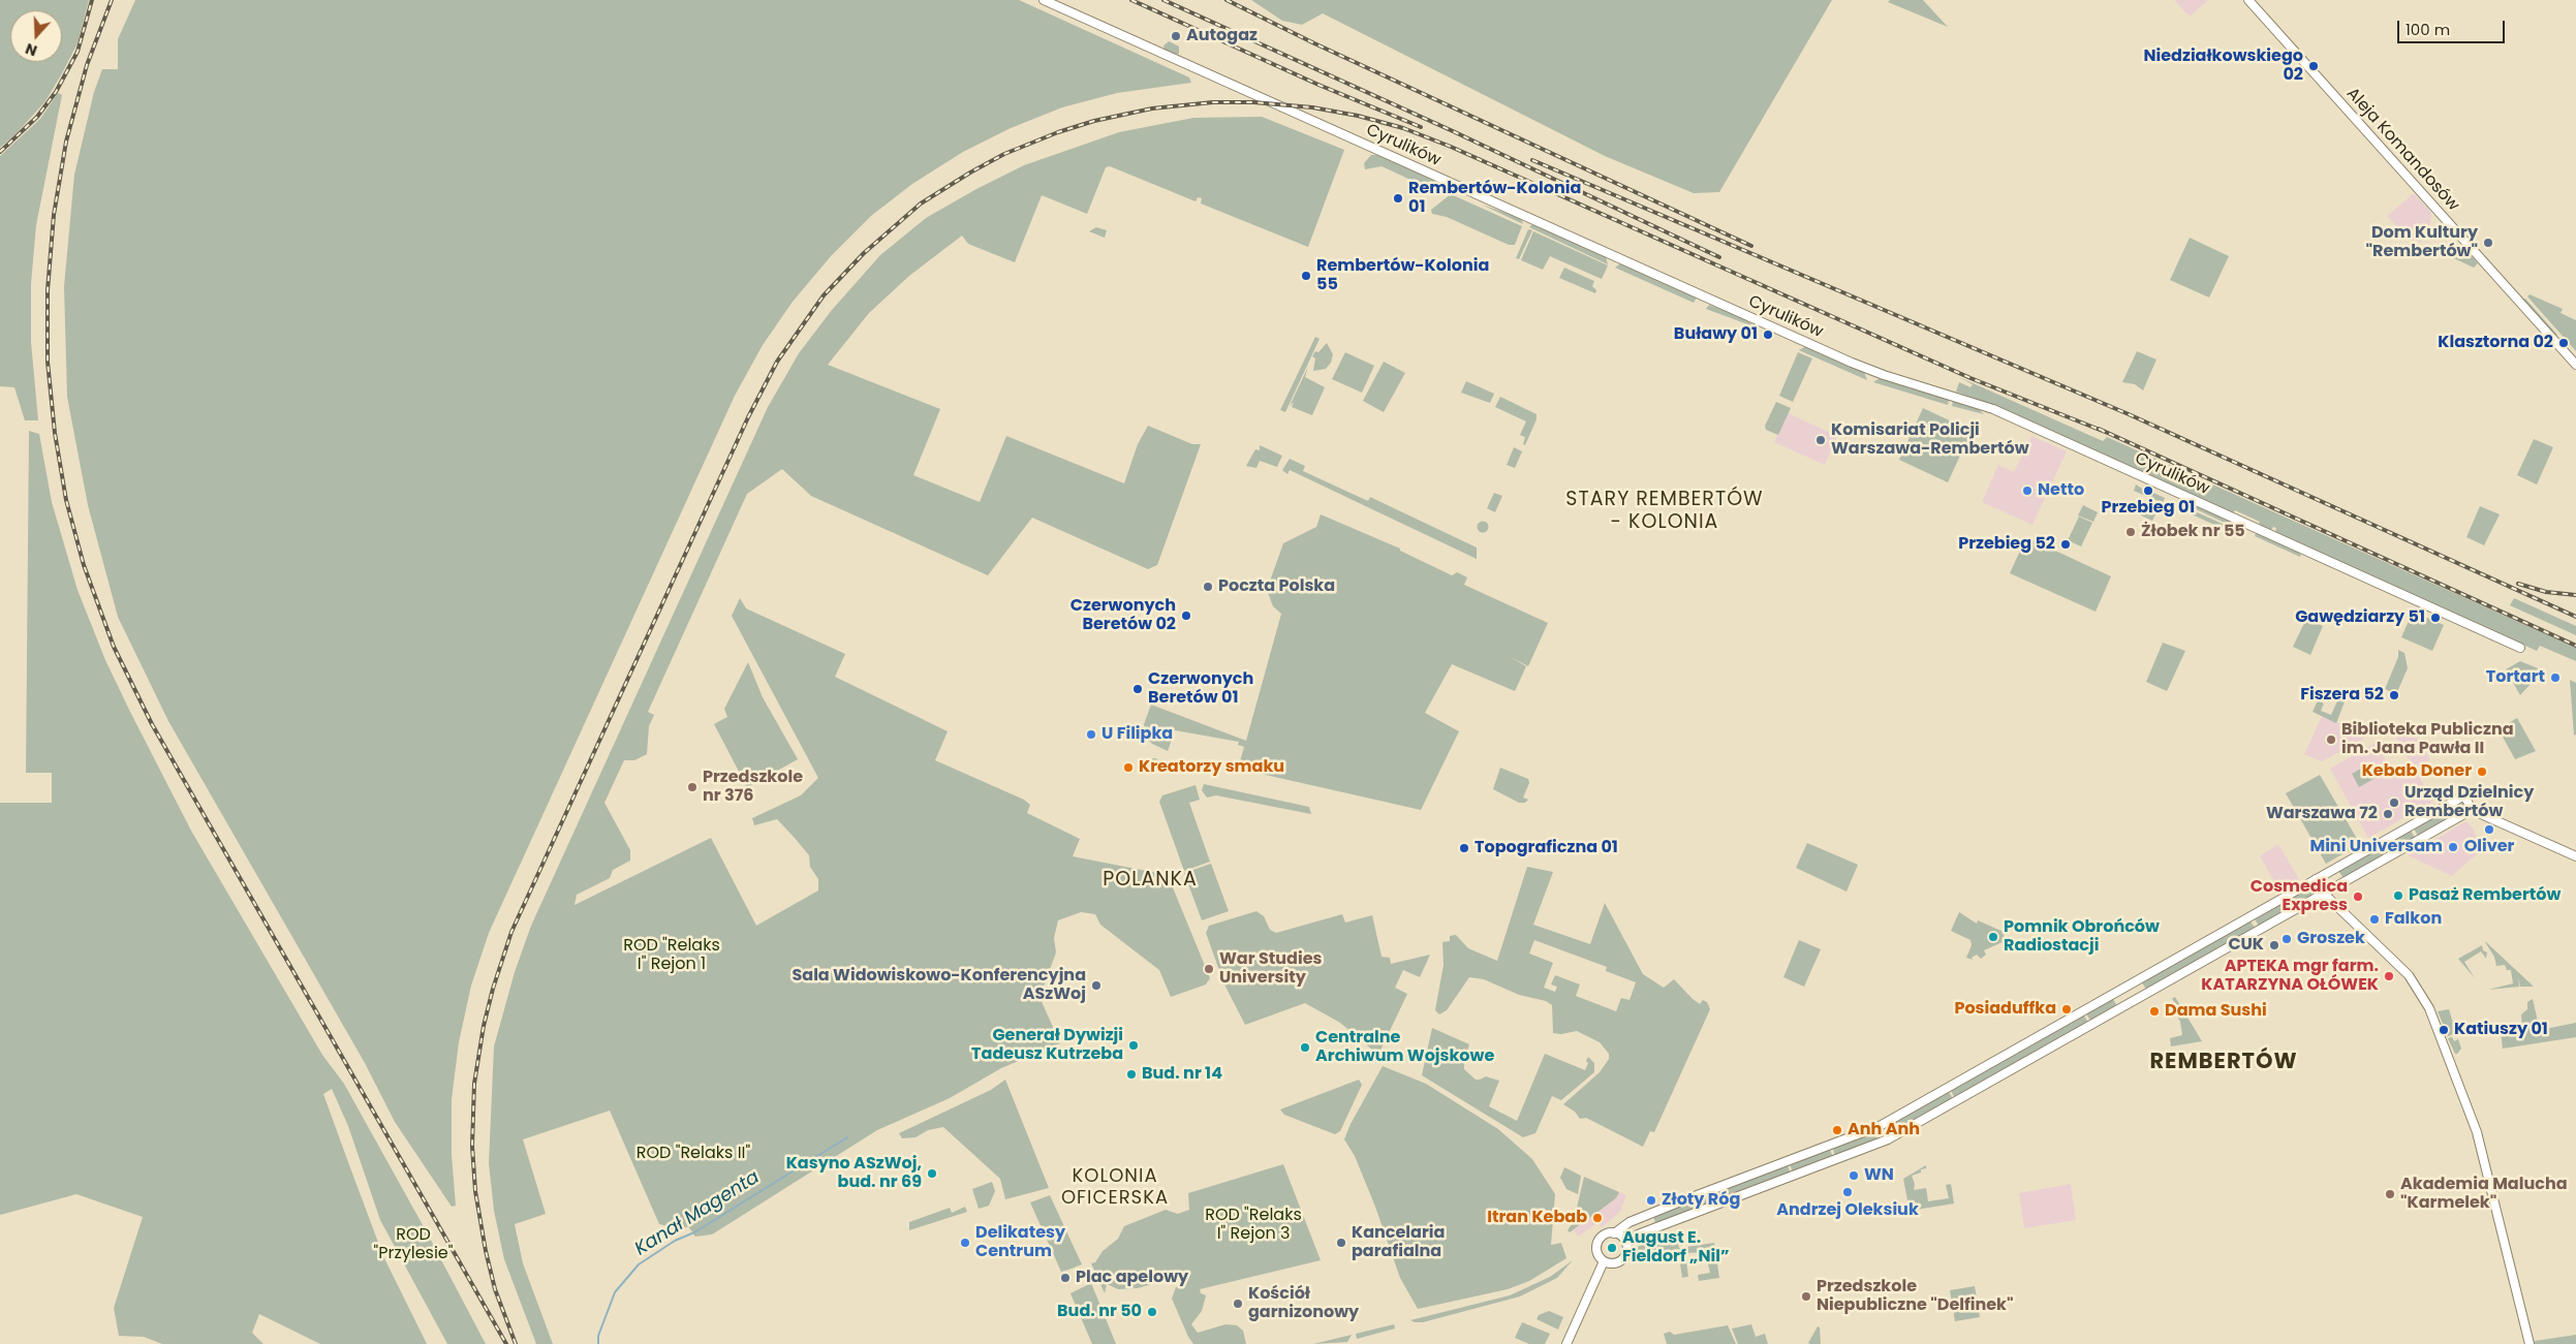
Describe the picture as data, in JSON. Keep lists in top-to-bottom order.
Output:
{
  "streets": {
    "street": ["Cyrulików", "Aleja Komandosów"]
  },
  "districts": [
    "STARY REMBERTÓW - KOLONIA",
    "POLANKA",
    "REMBERTÓW",
    "KOLONIA OFICERSKA"
  ],
  "water": ["Kanał Magenta"],
  "parks": [
    "ROD \"Relaks I\" Rejon 1",
    "ROD \"Relaks II\"",
    "ROD \"Relaks I\" Rejon 3",
    "ROD \"Przylesie\""
  ],
  "places": [
    "Autogaz",
    "Niedziałkowskiego 02",
    "Rembertów-Kolonia 01",
    "Dom Kultury \"Rembertów\"",
    "Rembertów-Kolonia 55",
    "Buławy 01",
    "Klasztorna 02",
    "Komisariat Policji Warszawa-Rembertów",
    "Netto",
    "Przebieg 01",
    "Żłobek nr 55",
    "Przebieg 52",
    "Poczta Polska",
    "Czerwonych Beretów 02",
    "Gawędziarzy 51",
    "Tortart",
    "Czerwonych Beretów 01",
    "Fiszera 52",
    "U Filipka",
    "Biblioteka Publiczna im. Jana Pawła II",
    "Kreatorzy smaku",
    "Kebab Doner",
    "Przedszkole nr 376",
    "Urząd Dzielnicy Rembertów",
    "Warszawa 72",
    "Oliver",
    "Mini Universam",
    "Topograficzna 01",
    "Pasaż Rembertów",
    "Cosmedica Express",
    "Falkon",
    "Pomnik Obrońców Radiostacji",
    "Groszek",
    "CUK",
    "War Studies University",
    "APTEKA mgr farm. KATARZYNA OŁÓWEK",
    "Sala Widowiskowo-Konferencyjna ASzWoj",
    "Posiaduffka",
    "Dama Sushi",
    "Katiuszy 01",
    "Generał Dywizji Tadeusz Kutrzeba",
    "Centralne Archiwum Wojskowe",
    "Bud. nr 14",
    "Anh Anh",
    "Kasyno ASzWoj, bud. nr 69",
    "WN",
    "Andrzej Oleksiuk",
    "Akademia Malucha \"Karmelek\"",
    "Złoty Róg",
    "Itran Kebab",
    "Delikatesy Centrum",
    "Kancelaria parafialna",
    "August E. Fieldorf „Nil”",
    "Plac apelowy",
    "Przedszkole Niepubliczne \"Delfinek\"",
    "Kościół garnizonowy",
    "Bud. nr 50"
  ],
  "scale_bar": "100 m",
  "north": "bottom"
}
